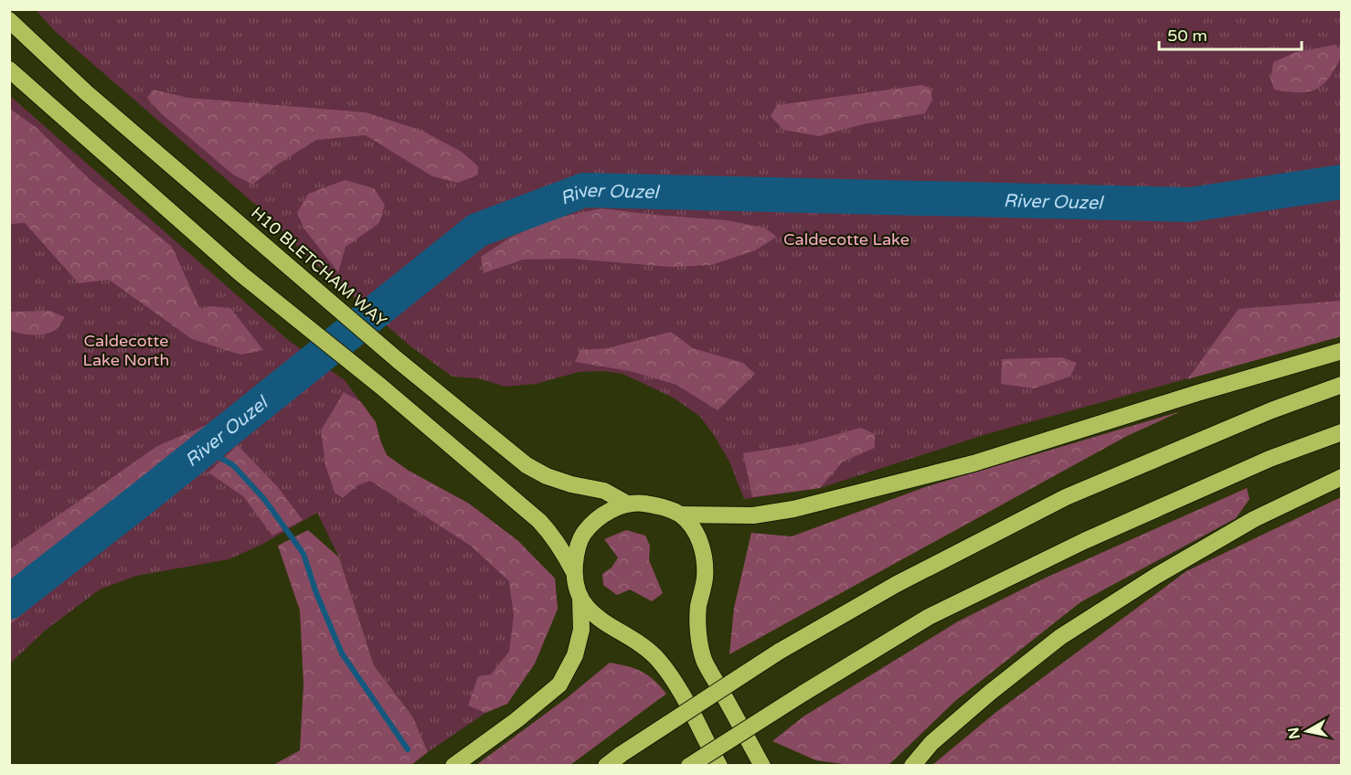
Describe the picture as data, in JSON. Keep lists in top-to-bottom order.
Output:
{
  "streets": {
    "highway": ["H10 BLETCHAM WAY"]
  },
  "water": ["River Ouzel"],
  "parks": ["Caldecotte Lake", "Caldecotte Lake North"],
  "scale_bar": "50 m",
  "north": "left"
}
